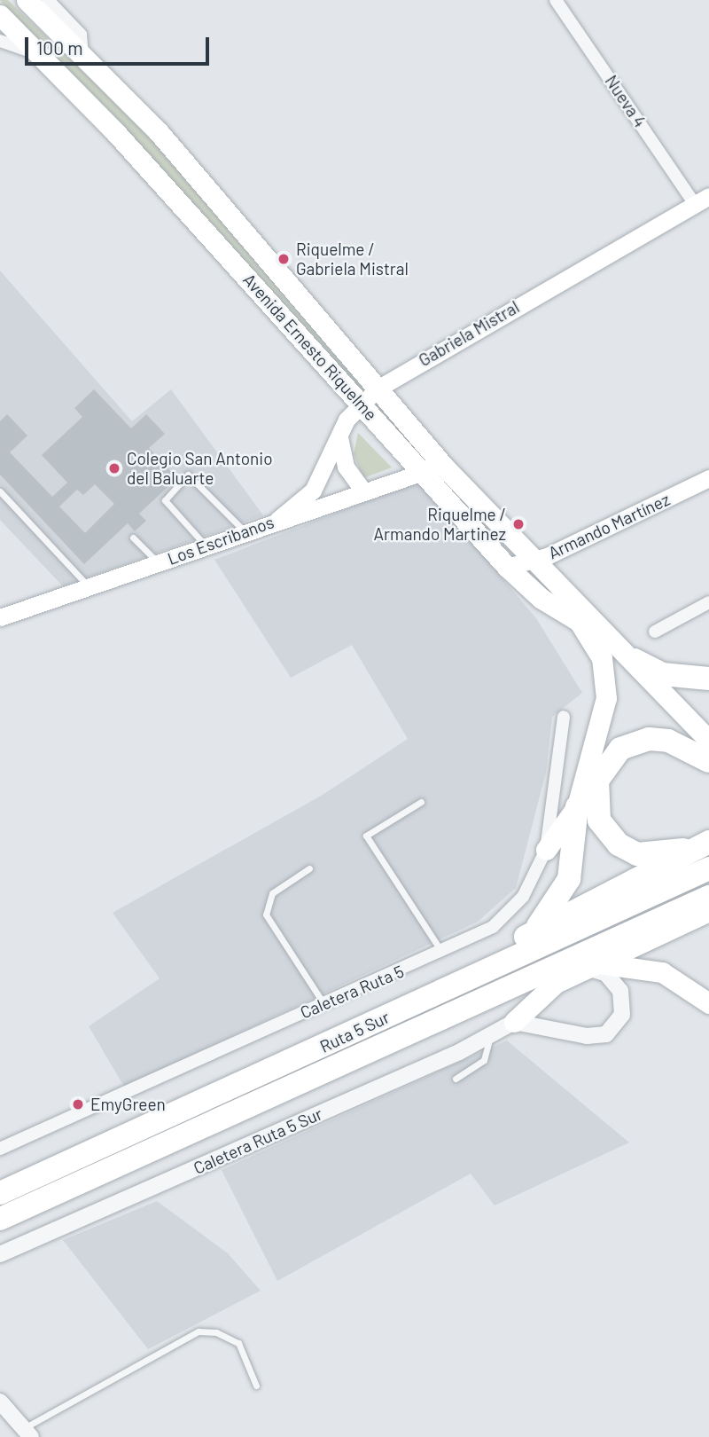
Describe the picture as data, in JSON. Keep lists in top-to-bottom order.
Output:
{
  "streets": {
    "highway": ["Ruta 5 Sur"],
    "main road": [
      "Gabriela Mistral",
      "Avenida Ernesto Riquelme",
      "Armando Martínez",
      "Los Escribanos"
    ],
    "street": ["Nueva 4", "Caletera Ruta 5", "Caletera Ruta 5 Sur"]
  },
  "crossings": [
    ["Nueva 4", "Gabriela Mistral"],
    ["Gabriela Mistral", "Avenida Ernesto Riquelme"],
    ["Gabriela Mistral", "Los Escribanos"],
    ["Avenida Ernesto Riquelme", "Armando Martínez"],
    ["Avenida Ernesto Riquelme", "Los Escribanos"]
  ],
  "places": [
    "Riquelme / Gabriela Mistral",
    "Colegio San Antonio del Baluarte",
    "Riquelme / Armando Martinez",
    "EmyGreen"
  ],
  "scale_bar": "100 m"
}
